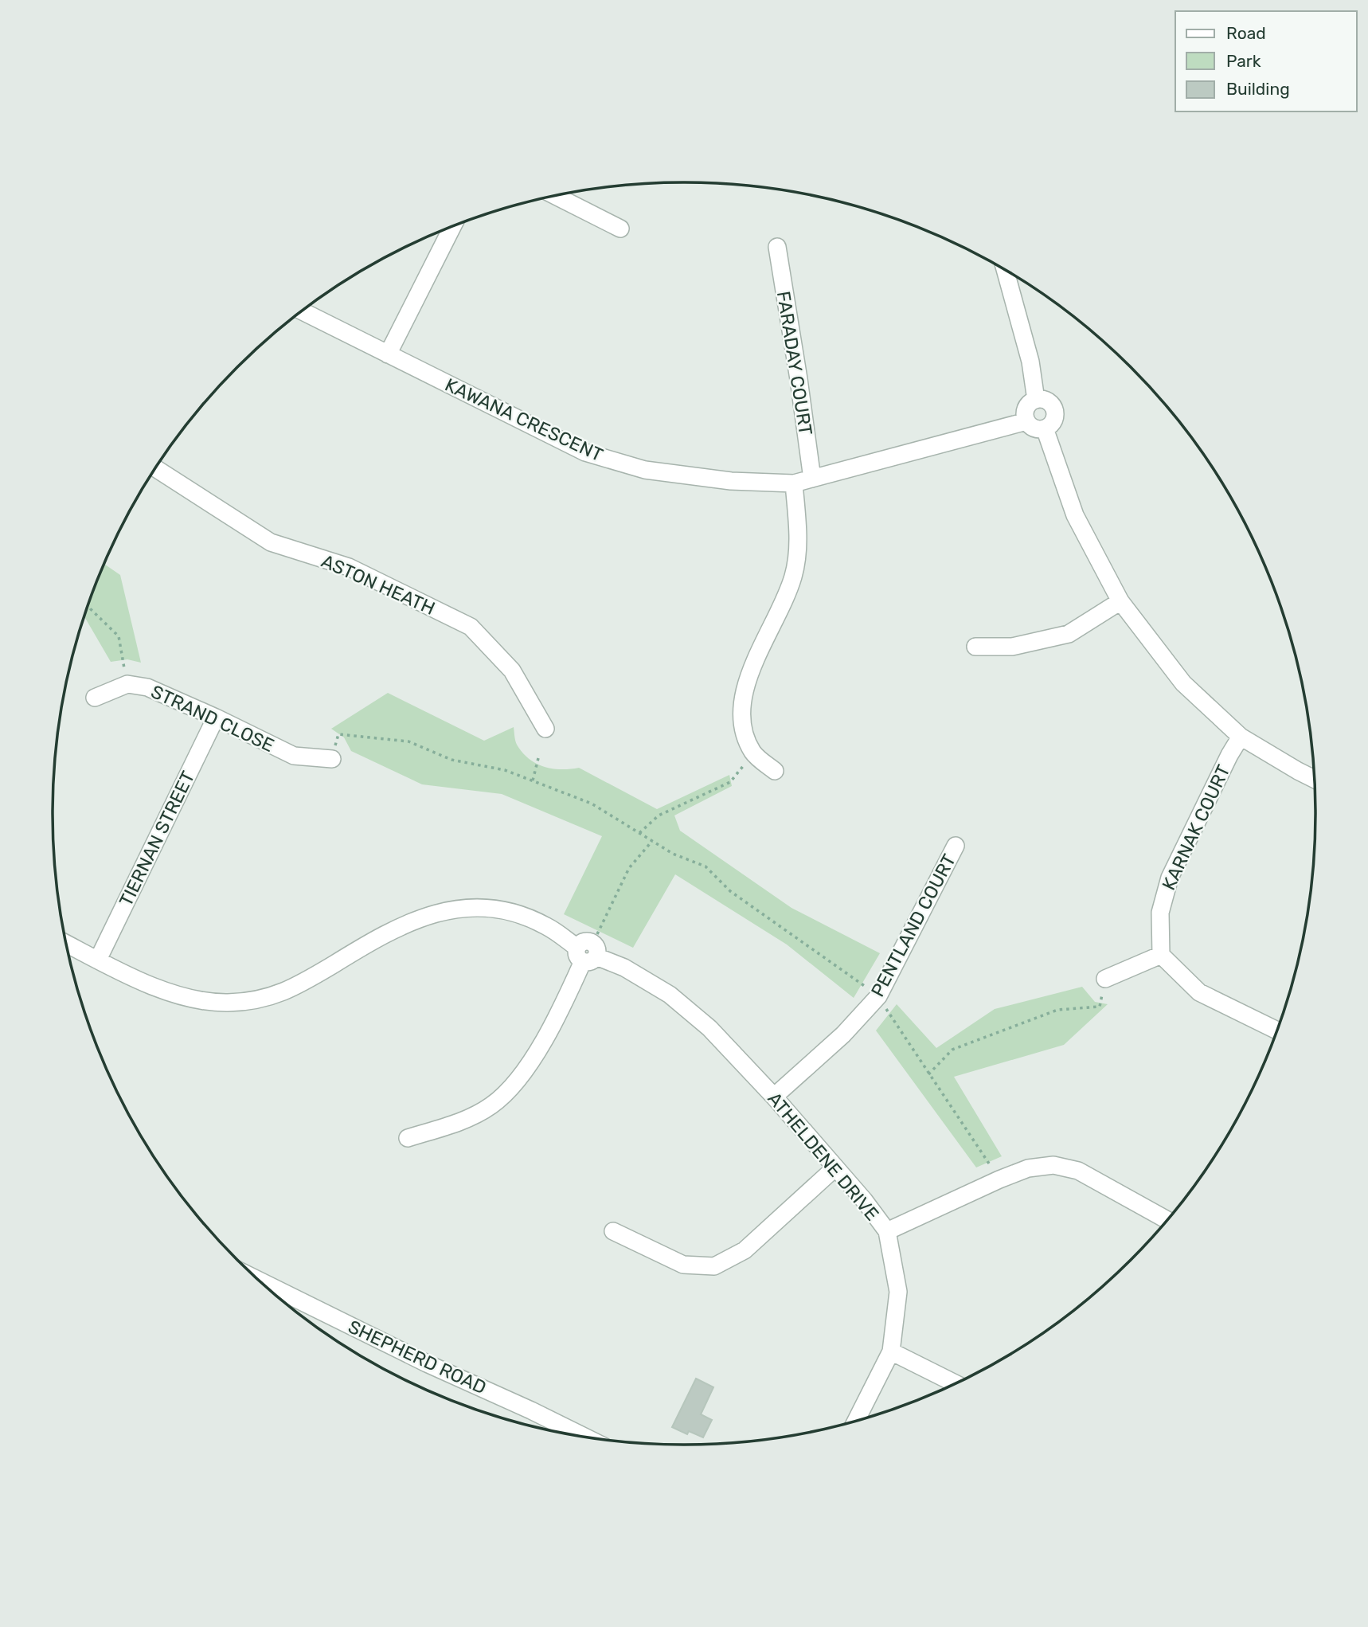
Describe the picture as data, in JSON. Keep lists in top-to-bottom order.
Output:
{
  "streets": {
    "street": [
      "FARADAY COURT",
      "KAWANA CRESCENT",
      "ASTON HEATH",
      "STRAND CLOSE",
      "KARNAK COURT",
      "TIERNAN STREET",
      "PENTLAND COURT",
      "ATHELDENE DRIVE",
      "SHEPHERD ROAD"
    ]
  },
  "crossings": [
    ["FARADAY COURT", "KAWANA CRESCENT"],
    ["STRAND CLOSE", "TIERNAN STREET"],
    ["TIERNAN STREET", "ATHELDENE DRIVE"],
    ["PENTLAND COURT", "ATHELDENE DRIVE"]
  ],
  "legend": ["Road", "Park", "Building"]
}
